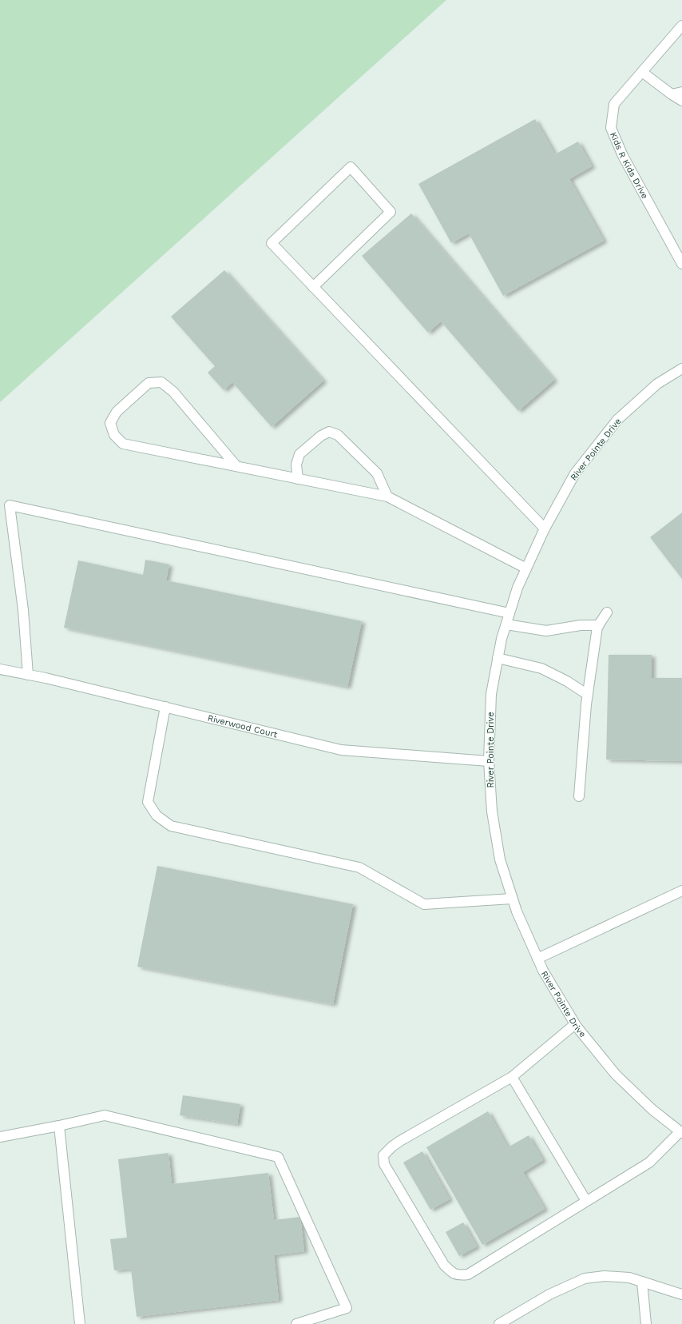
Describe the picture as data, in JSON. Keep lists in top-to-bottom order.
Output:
{
  "streets": {
    "street": ["Kids R Kids Drive", "River Pointe Drive", "Riverwood Court"]
  },
  "crossings": [
    ["River Pointe Drive", "Riverwood Court"]
  ]
}
